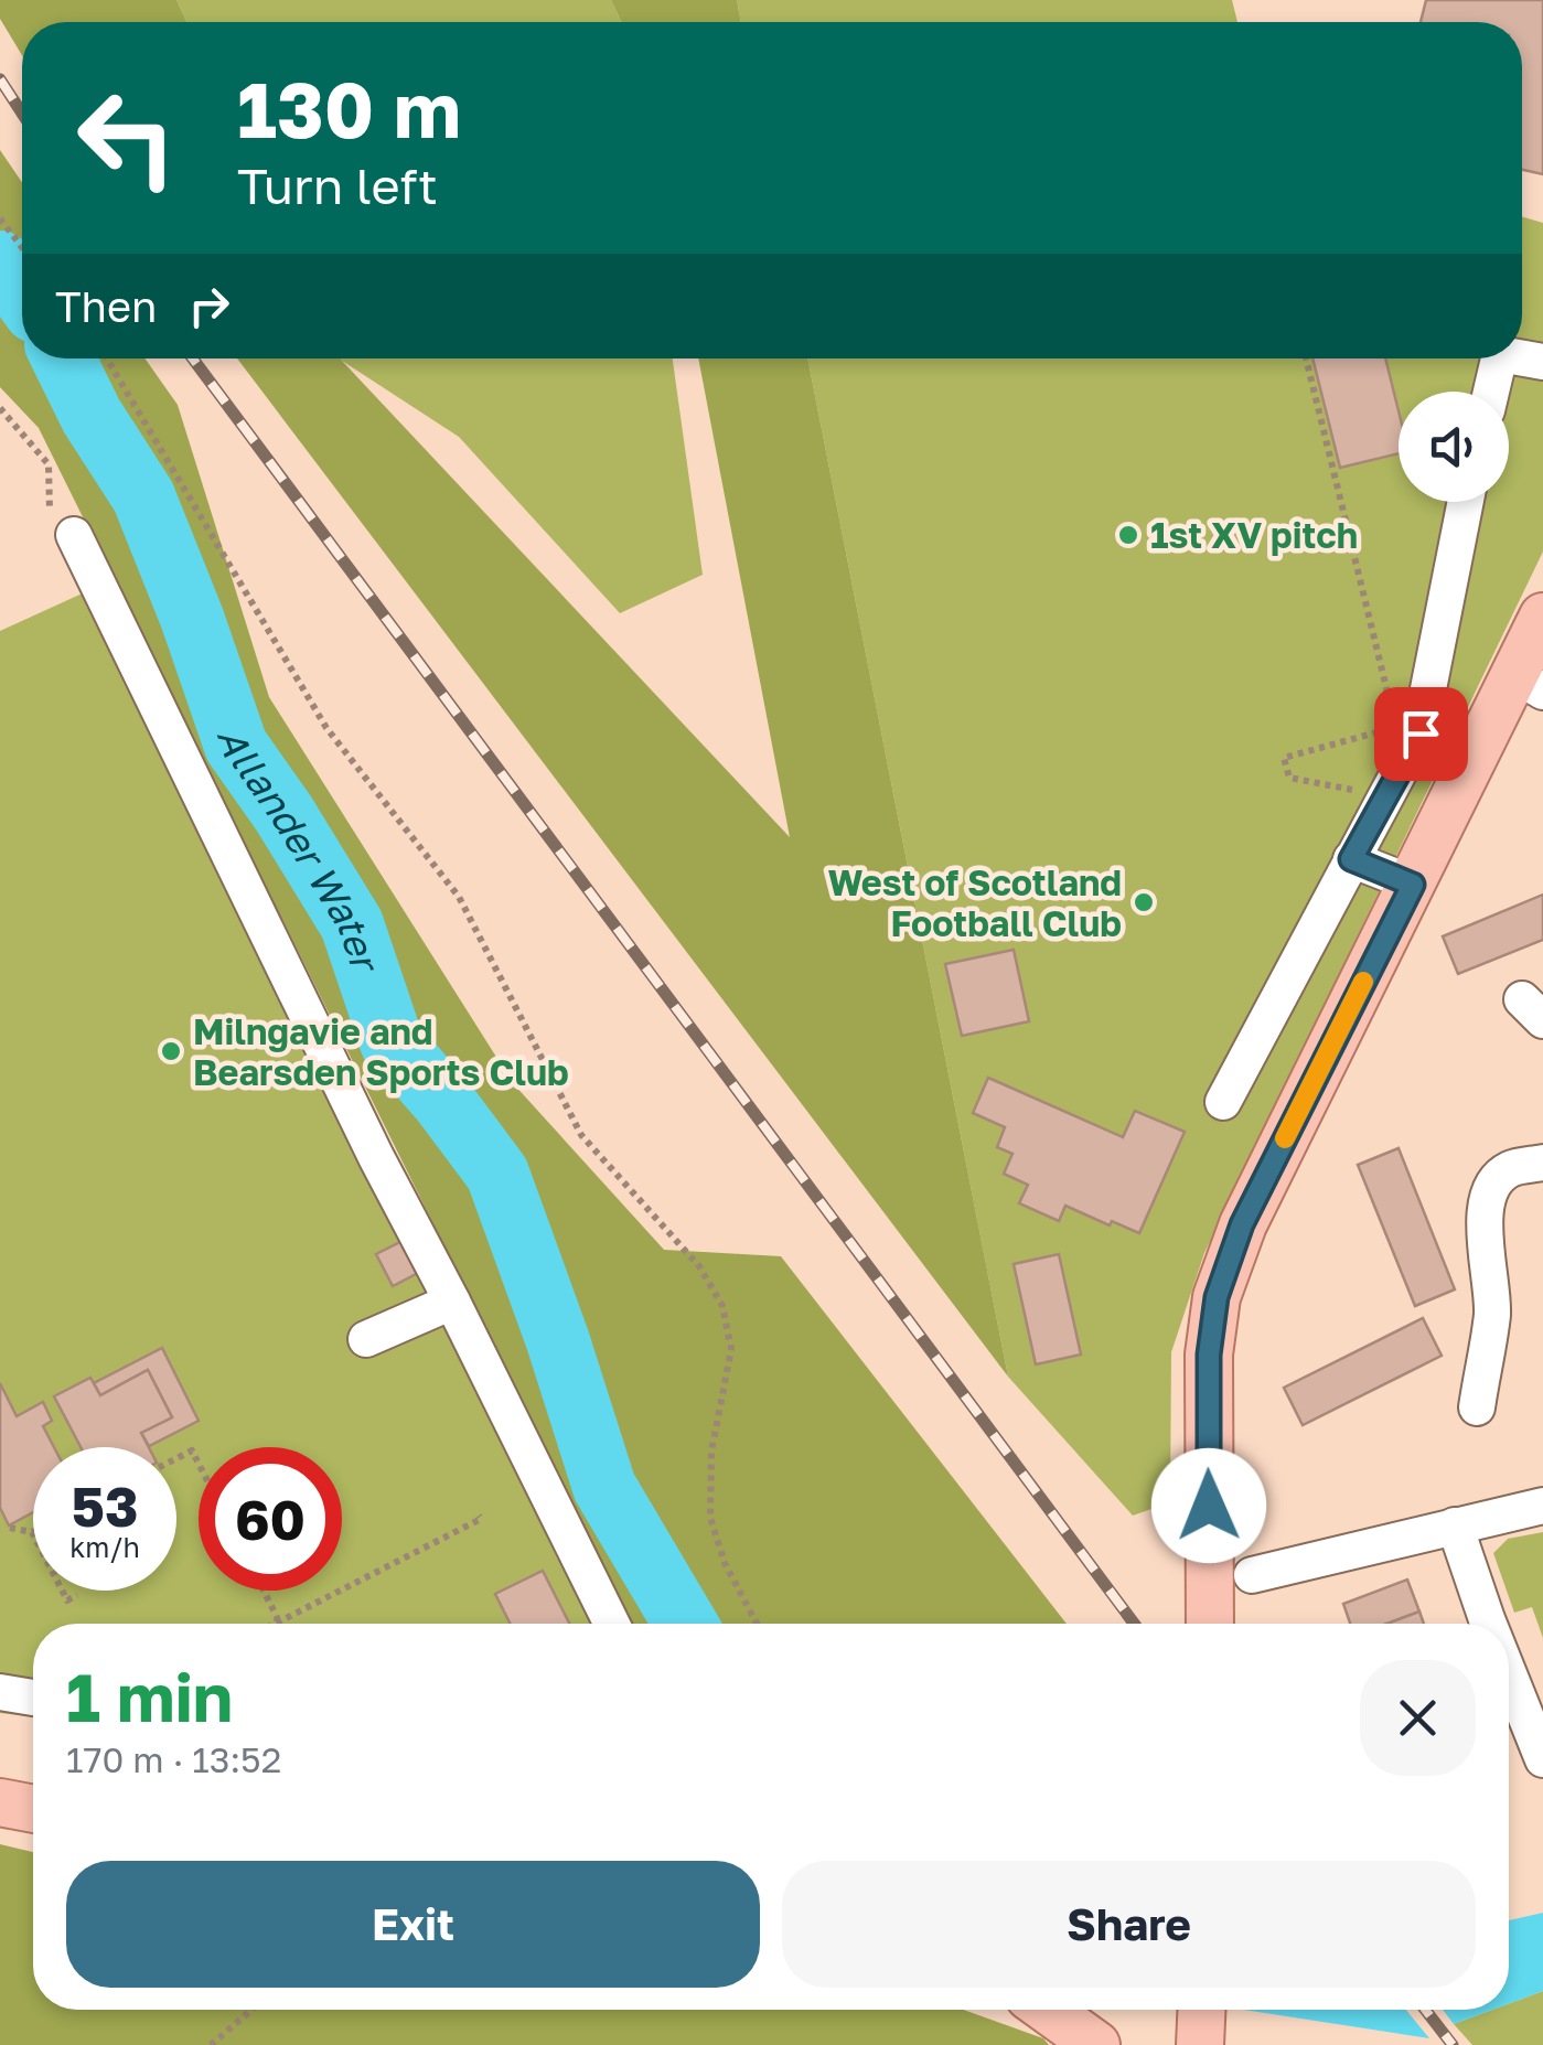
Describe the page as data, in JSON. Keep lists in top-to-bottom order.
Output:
{
  "water": ["Allander Water"],
  "places": ["1st XV pitch", "West of Scotland Football Club", "Milngavie and Bearsden Sports Club"],
  "page": {
    "turn": ["130 m", "Turn left"],
    "then": "Then",
    "speed": "53 km/h",
    "limit": "60",
    "heading": ["1 min", "170 m · 13:52"],
    "buttons": ["Exit", "Share"]
  }
}
